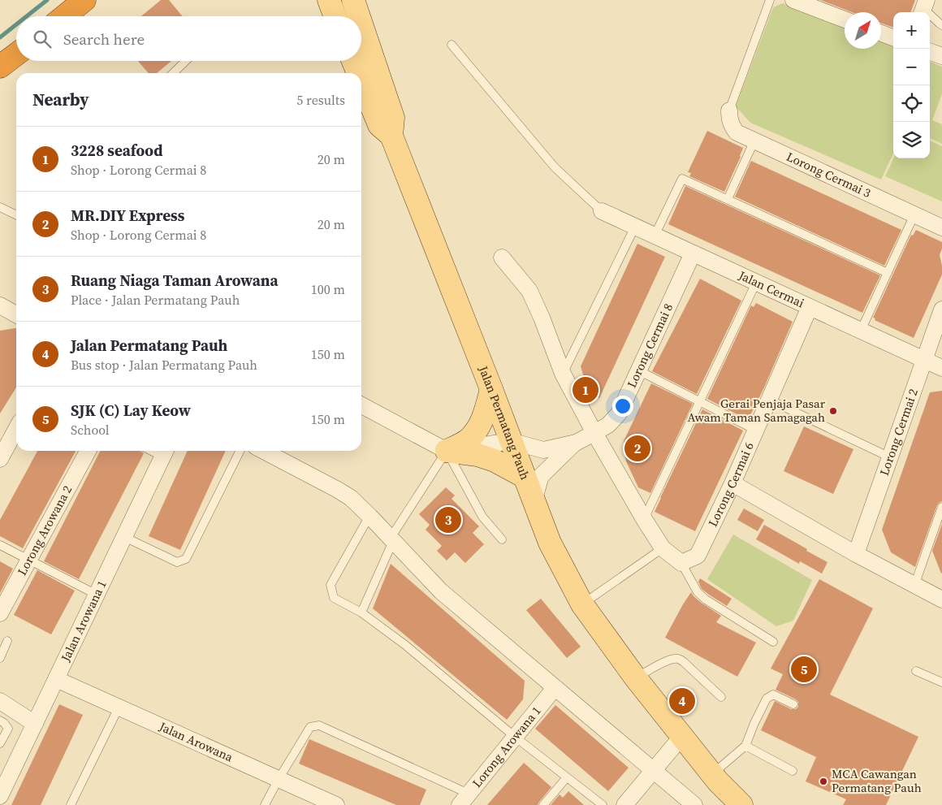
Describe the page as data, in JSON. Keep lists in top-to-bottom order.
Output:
{
  "streets": {
    "main road": ["Jalan Permatang Pauh"],
    "street": [
      "Lorong Cermai 3",
      "Jalan Cermai",
      "Lorong Cermai 8",
      "Lorong Cermai 2",
      "Lorong Cermai 6",
      "Lorong Arowana 2",
      "Jalan Arowana 1",
      "Jalan Arowana",
      "Lorong Arowana 1"
    ]
  },
  "crossings": [
    ["Jalan Cermai", "Lorong Cermai 8"],
    ["Jalan Cermai", "Lorong Cermai 2"],
    ["Jalan Cermai", "Lorong Cermai 6"],
    ["Lorong Cermai 8", "Jalan Permatang Pauh"],
    ["Jalan Arowana 1", "Jalan Arowana"]
  ],
  "places": ["Gerai Penjaja Pasar Awam Taman Samagagah", "MCA Cawangan Permatang Pauh"],
  "north": "top right",
  "page": {
    "map_buttons": ["+", "−"],
    "search": "Search here",
    "heading": ["Nearby", "5 results"],
    "list": [
      {
        "mark": "1",
        "name": "3228 seafood",
        "note": "Shop · Lorong Cermai 8",
        "value": "20 m"
      },
      {
        "mark": "2",
        "name": "MR.DIY Express",
        "note": "Shop · Lorong Cermai 8",
        "value": "20 m"
      },
      {
        "mark": "3",
        "name": "Ruang Niaga Taman Arowana",
        "note": "Place · Jalan Permatang Pauh",
        "value": "100 m"
      },
      {
        "mark": "4",
        "name": "Jalan Permatang Pauh",
        "note": "Bus stop · Jalan Permatang Pauh",
        "value": "150 m"
      },
      {
        "mark": "5",
        "name": "SJK (C) Lay Keow",
        "note": "School",
        "value": "150 m"
      }
    ],
    "pins": [
      "1",
      "2",
      "3",
      "5",
      "4"
    ]
  }
}
